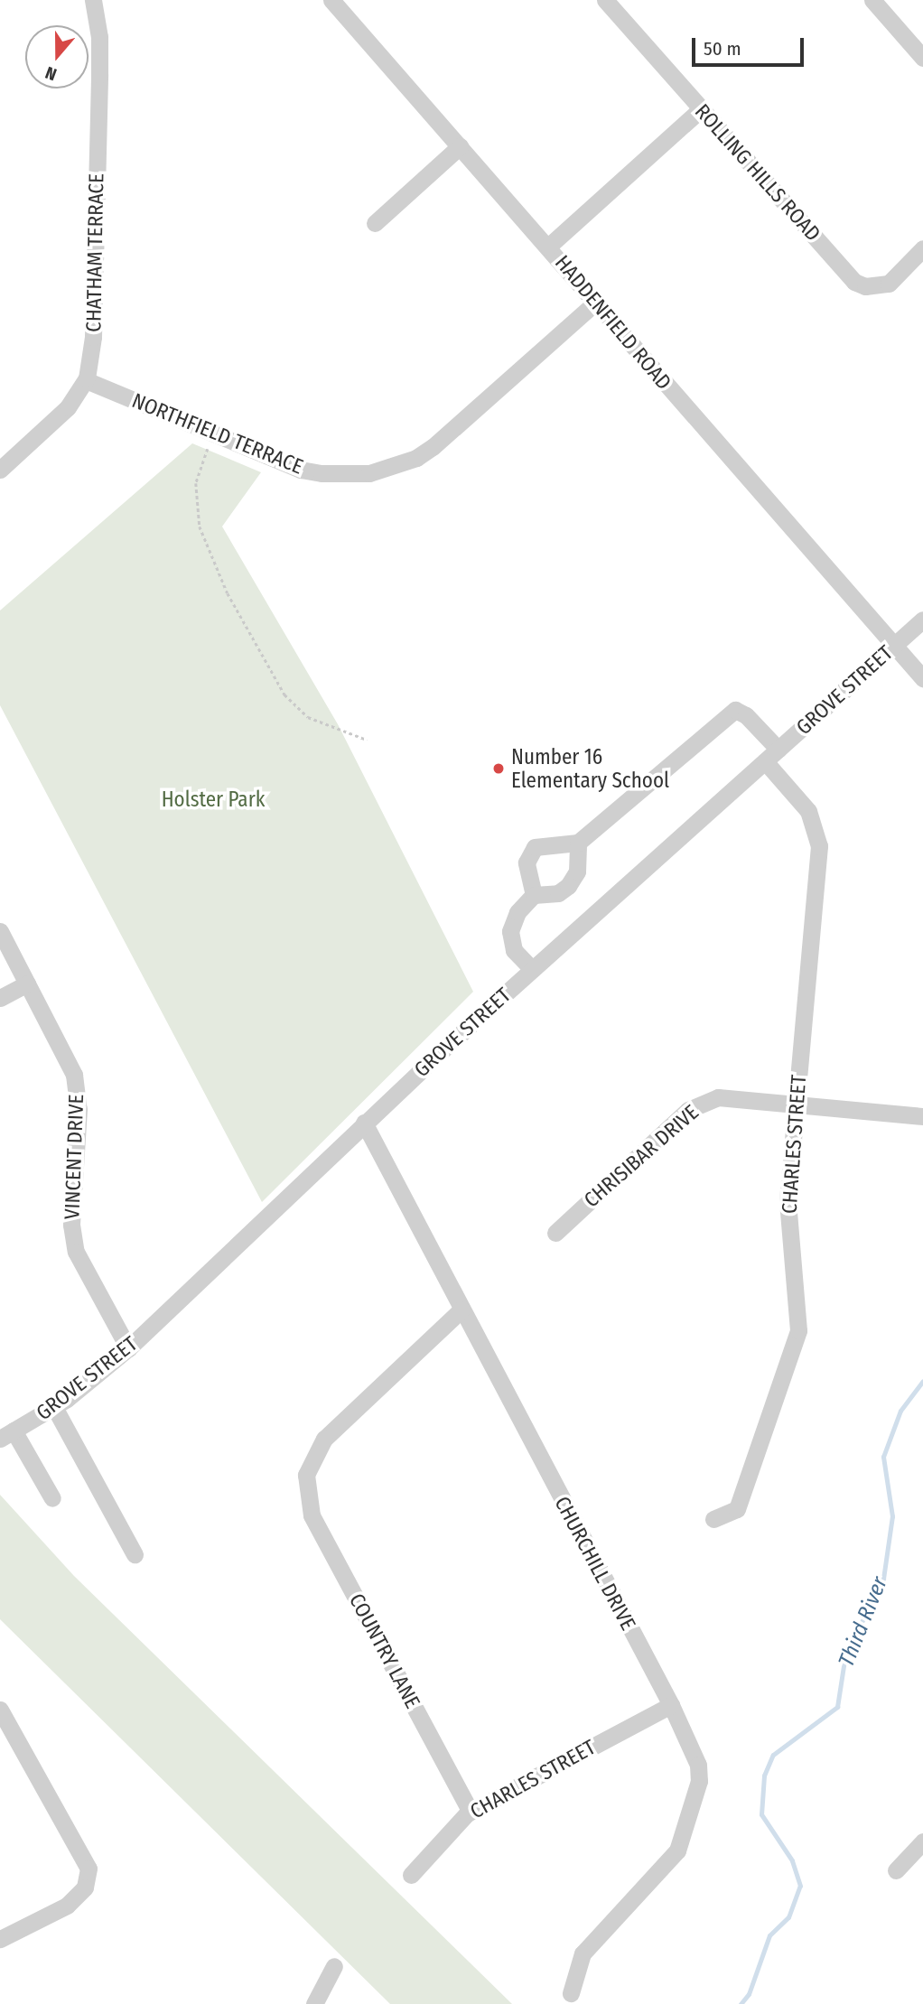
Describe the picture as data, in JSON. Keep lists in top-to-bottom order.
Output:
{
  "streets": {
    "street": [
      "ROLLING HILLS ROAD",
      "CHATHAM TERRACE",
      "HADDENFIELD ROAD",
      "NORTHFIELD TERRACE",
      "GROVE STREET",
      "CHARLES STREET",
      "CHRISIBAR DRIVE",
      "VINCENT DRIVE",
      "CHURCHILL DRIVE",
      "COUNTRY LANE"
    ]
  },
  "crossings": [
    ["CHATHAM TERRACE", "NORTHFIELD TERRACE"],
    ["HADDENFIELD ROAD", "NORTHFIELD TERRACE"],
    ["HADDENFIELD ROAD", "GROVE STREET"],
    ["GROVE STREET", "CHARLES STREET"],
    ["GROVE STREET", "VINCENT DRIVE"],
    ["GROVE STREET", "CHURCHILL DRIVE"],
    ["CHARLES STREET", "CHRISIBAR DRIVE"],
    ["CHARLES STREET", "CHURCHILL DRIVE"],
    ["CHARLES STREET", "COUNTRY LANE"],
    ["CHURCHILL DRIVE", "COUNTRY LANE"]
  ],
  "water": ["Third River"],
  "parks": ["Holster Park"],
  "places": ["Number 16 Elementary School"],
  "scale_bar": "50 m",
  "north": "bottom"
}
